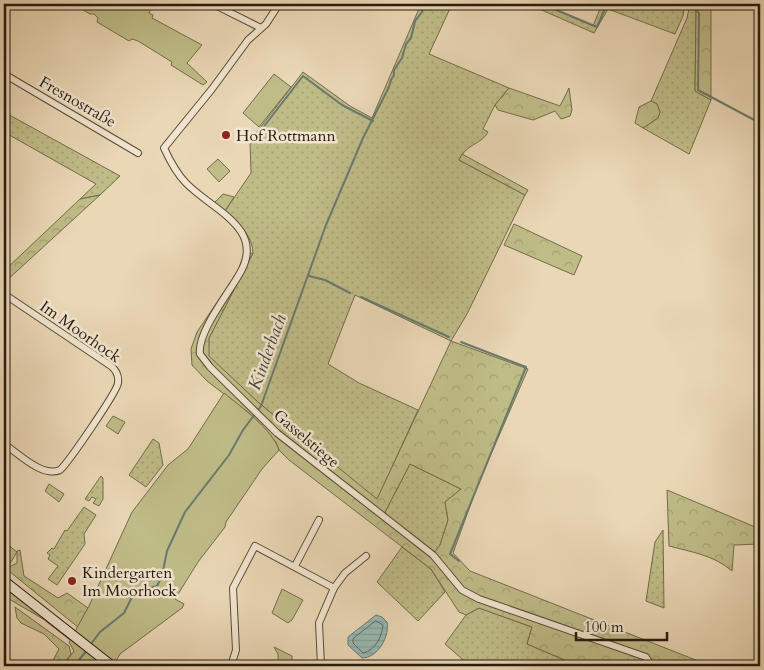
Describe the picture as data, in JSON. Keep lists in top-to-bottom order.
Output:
{
  "streets": {
    "street": ["Fresnostraße", "Im Moorhock", "Gasselstiege"]
  },
  "water": ["Kinderbach"],
  "places": ["Hof Rottmann", "Kindergarten Im Moorhock"],
  "scale_bar": "100 m"
}
